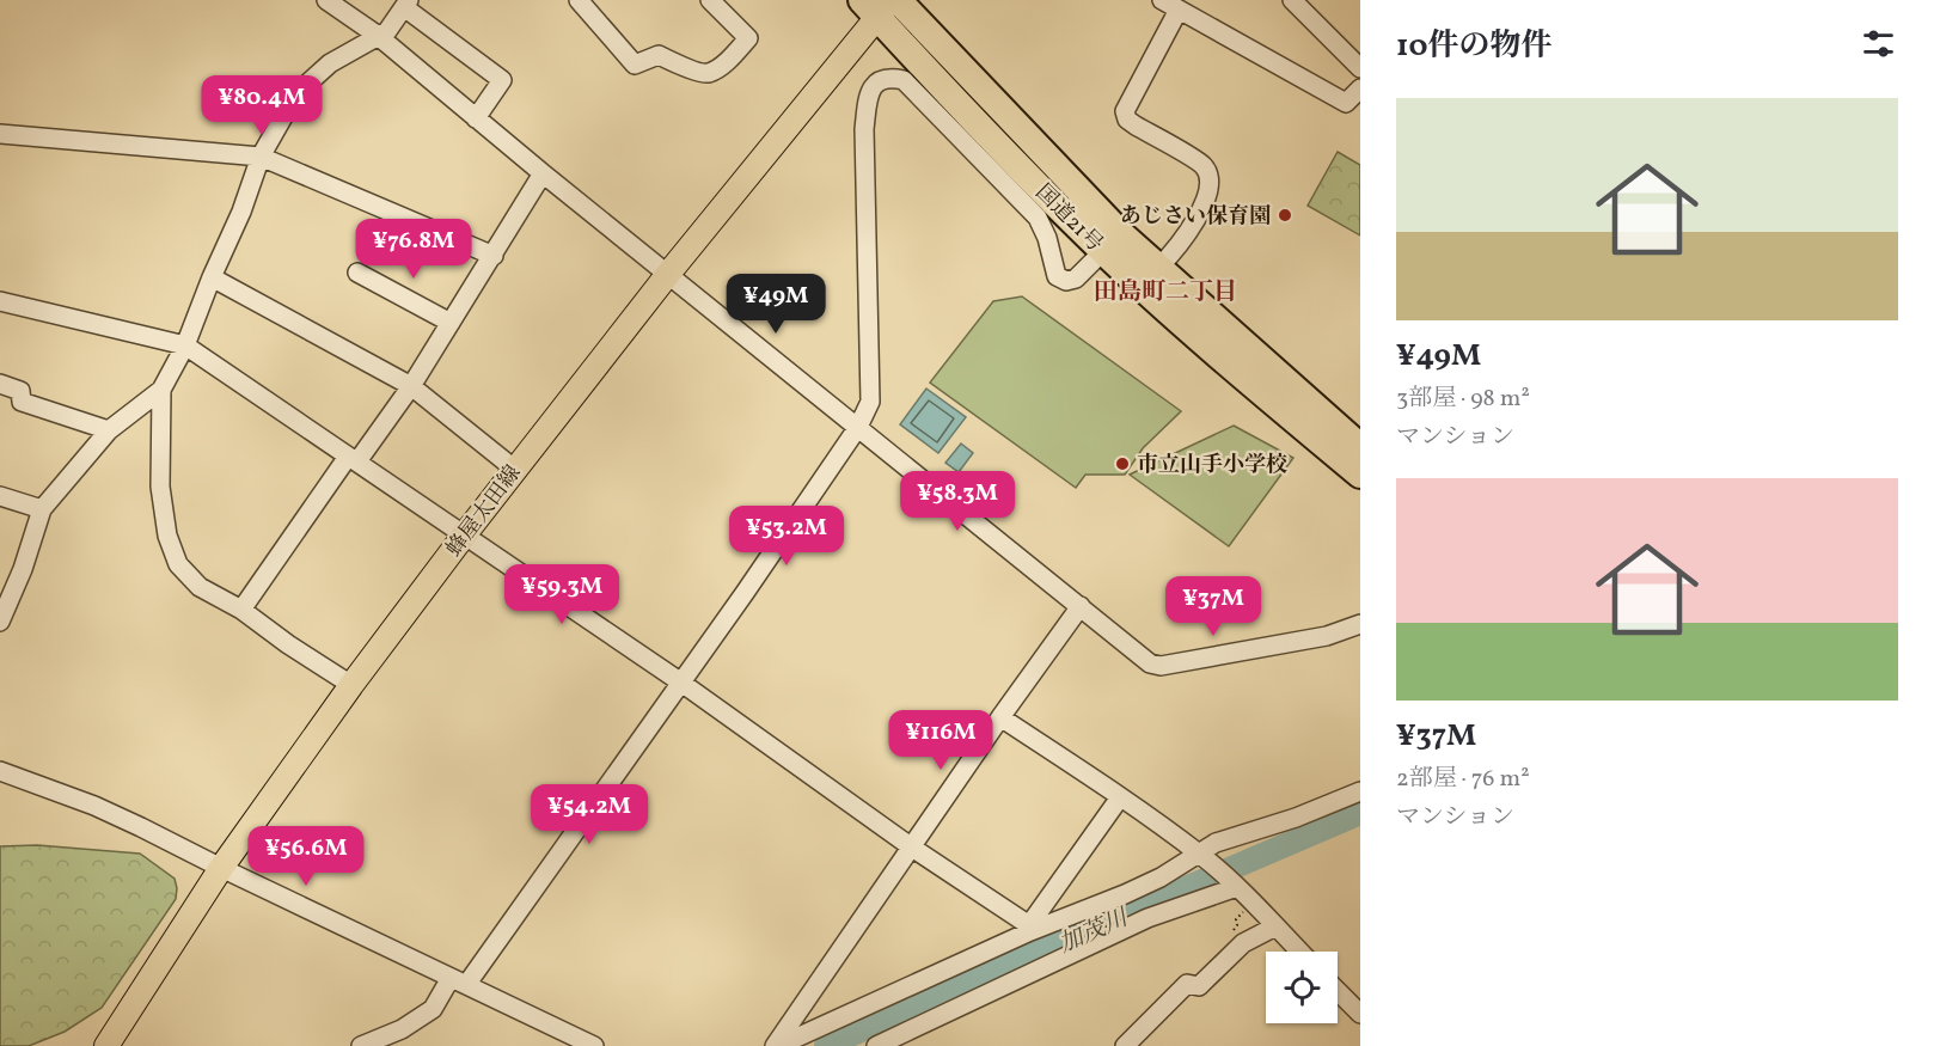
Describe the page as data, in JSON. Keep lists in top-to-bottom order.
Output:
{
  "streets": {
    "highway": ["国道21号"],
    "main road": ["蜂屋太田線"]
  },
  "crossings": [
    ["国道21号", "蜂屋太田線"]
  ],
  "districts": ["田島町二丁目"],
  "water": ["加茂川"],
  "places": ["あじさい保育園", "市立山手小学校"],
  "page": {
    "heading": "10件の物件",
    "price": [
      "¥80.4M",
      "¥76.8M",
      "¥49M",
      "¥58.3M",
      "¥53.2M",
      "¥59.3M",
      "¥37M",
      "¥116M",
      "¥54.2M",
      "¥56.6M"
    ],
    "list": [
      {
        "name": "¥49M",
        "note": "3部屋 · 98 m² · マンション"
      },
      {
        "name": "¥37M",
        "note": "2部屋 · 76 m² · マンション"
      }
    ]
  }
}
